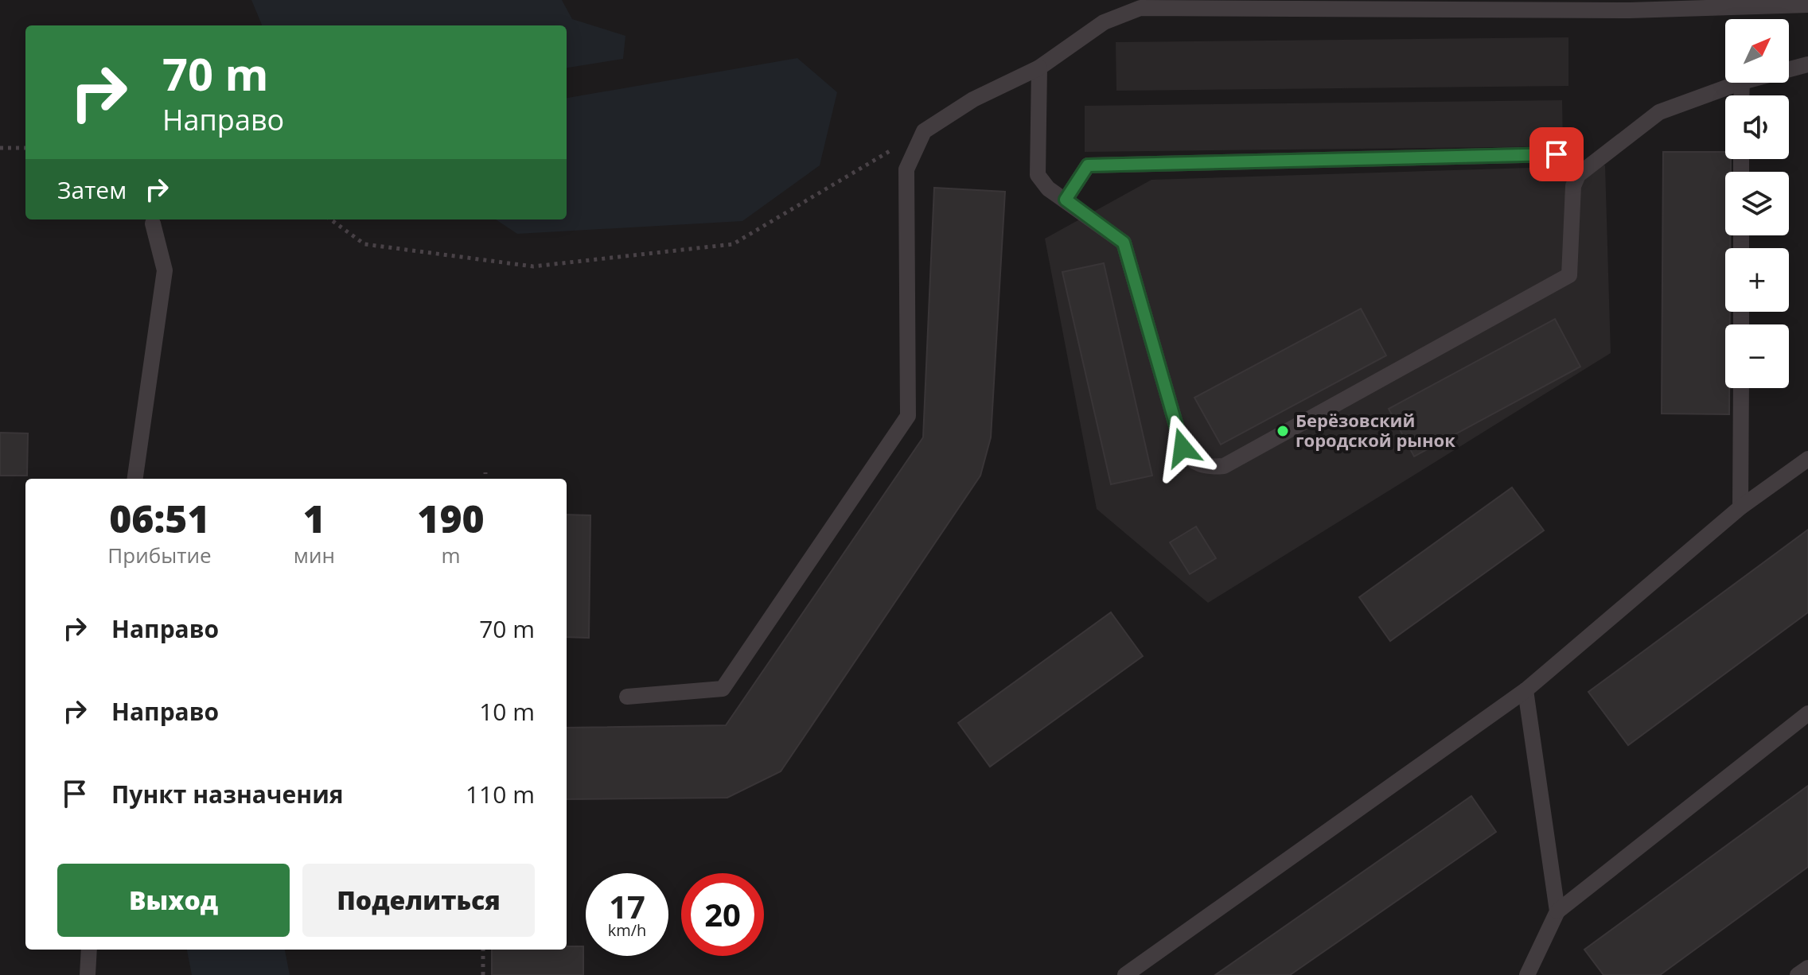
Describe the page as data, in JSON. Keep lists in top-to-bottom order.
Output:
{
  "places": ["Берёзовский городской рынок"],
  "north": "top right",
  "page": {
    "map_buttons": ["+", "−"],
    "turn": ["70 m", "Направо"],
    "then": "Затем",
    "eta": [
      "06:51",
      "Прибытие",
      "1",
      "мин",
      "190",
      "m"
    ],
    "list": [
      {
        "name": "Направо",
        "value": "70 m"
      },
      {
        "name": "Направо",
        "value": "10 m"
      },
      {
        "name": "Пункт назначения",
        "value": "110 m"
      }
    ],
    "buttons": ["Выход", "Поделиться"],
    "speed": "17 km/h",
    "limit": "20"
  }
}
